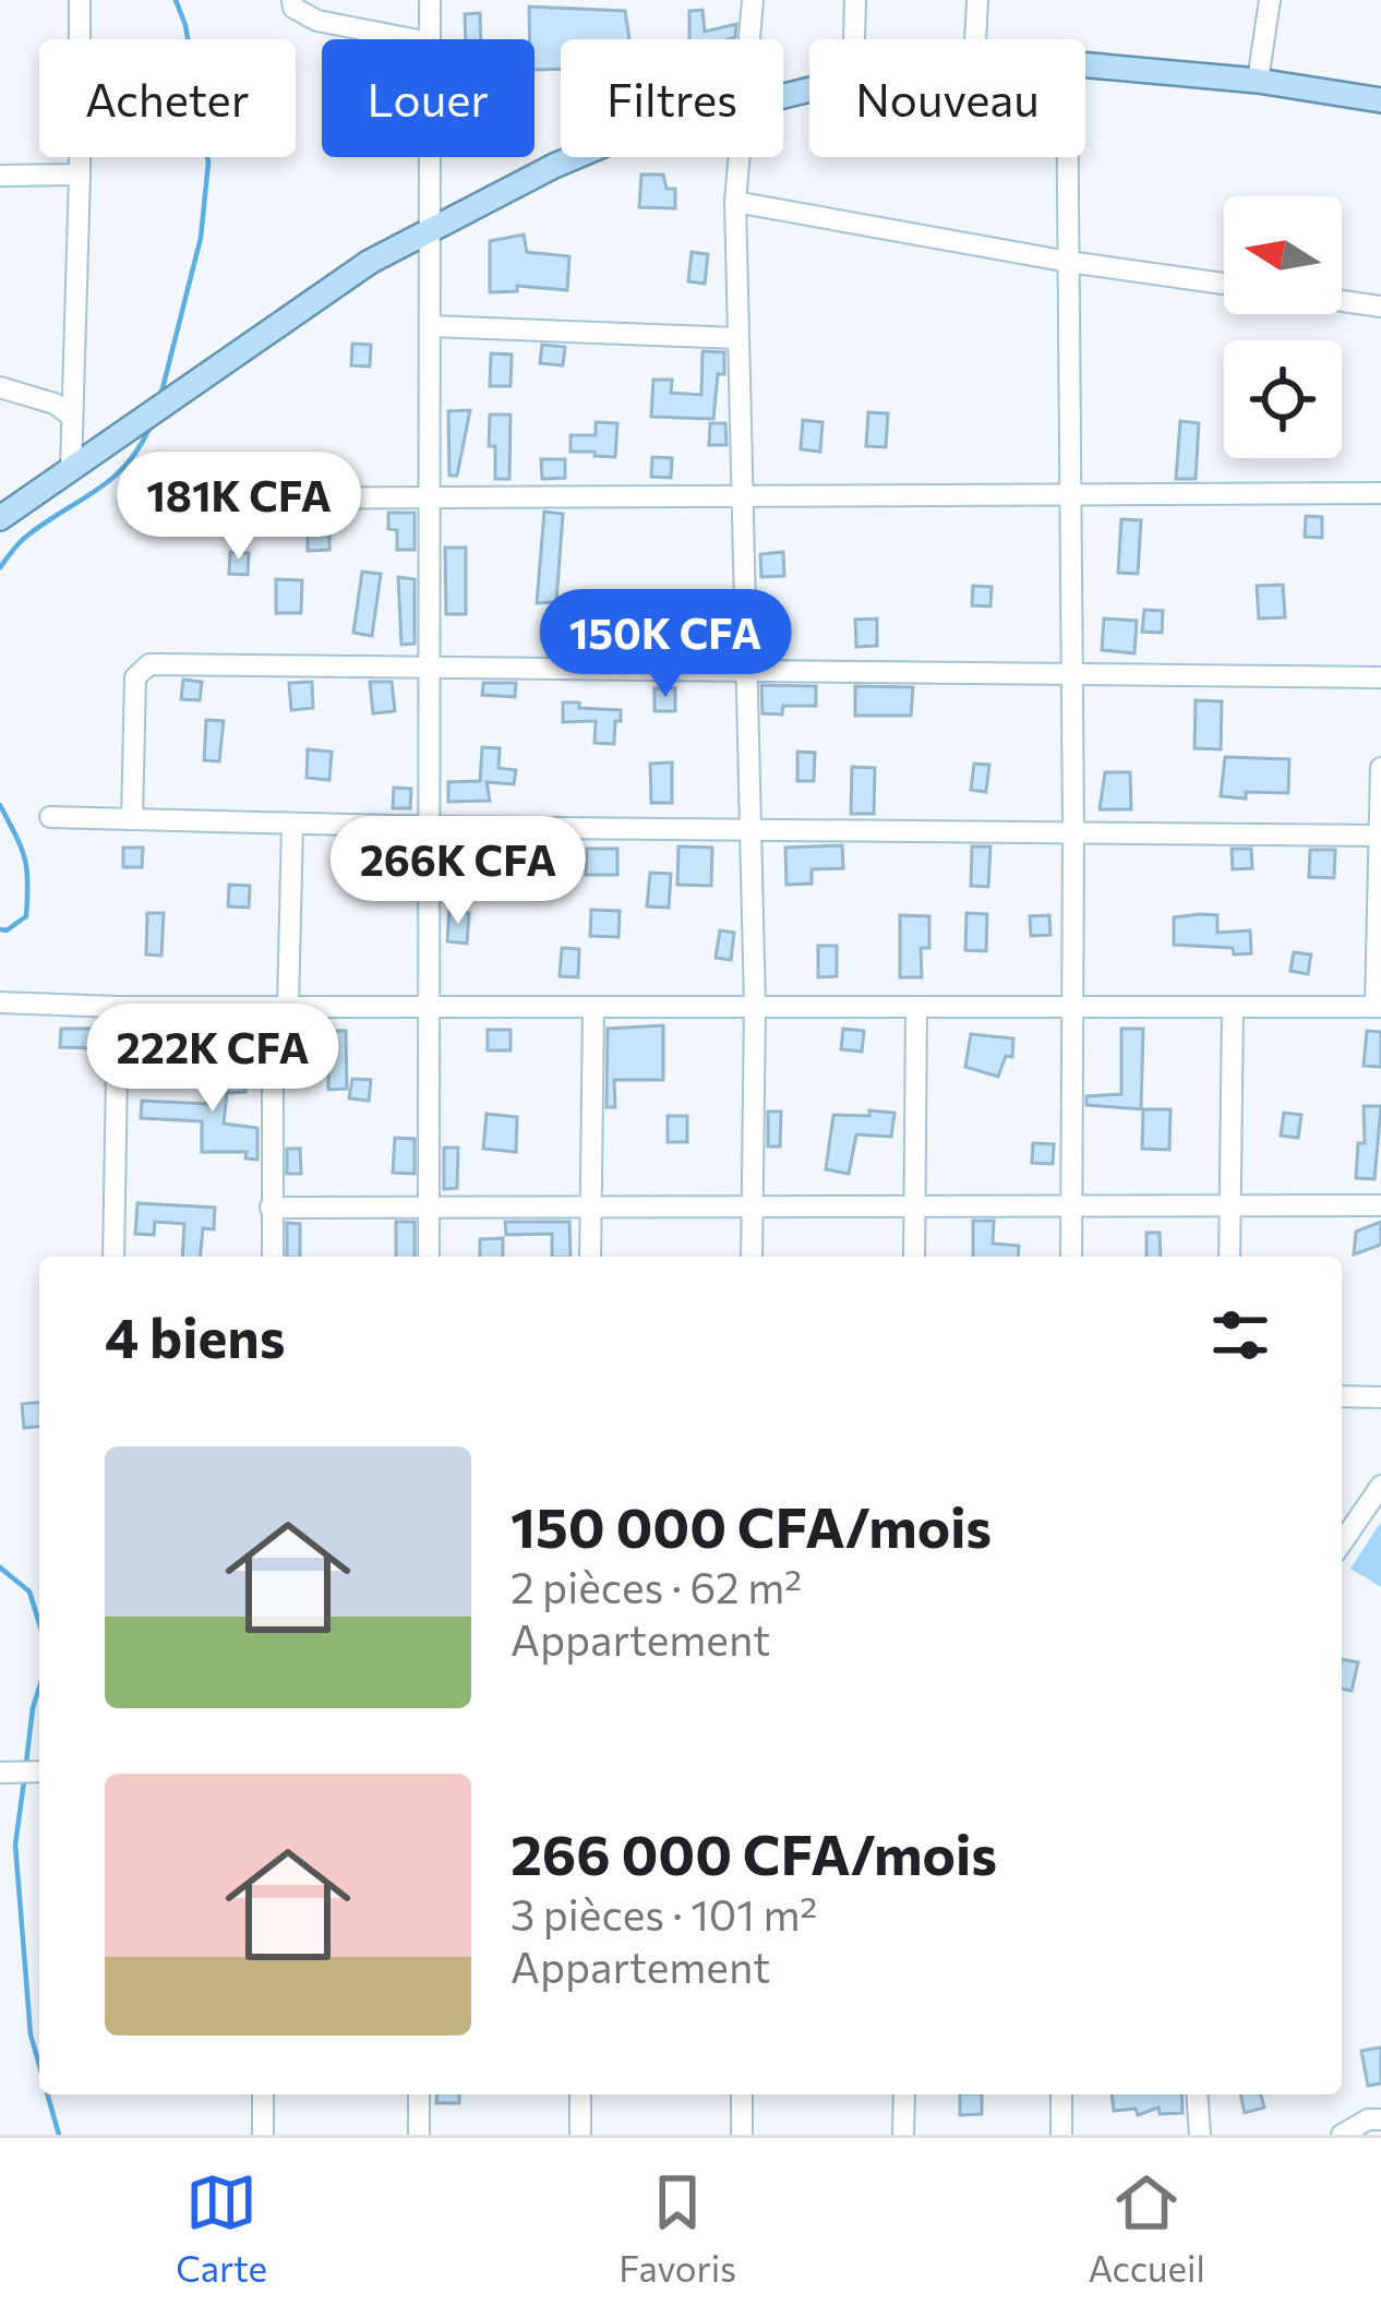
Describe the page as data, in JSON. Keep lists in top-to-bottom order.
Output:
{
  "north": "left",
  "page": {
    "chip": [
      "Acheter",
      "Louer",
      "Filtres",
      "Nouveau"
    ],
    "price": [
      "181K CFA",
      "150K CFA",
      "266K CFA",
      "222K CFA"
    ],
    "heading": "4 biens",
    "list": [
      {
        "name": "150 000 CFA/mois",
        "note": "2 pièces · 62 m² · Appartement"
      },
      {
        "name": "266 000 CFA/mois",
        "note": "3 pièces · 101 m² · Appartement"
      }
    ],
    "tabs": ["Carte", "Favoris", "Accueil"]
  }
}
